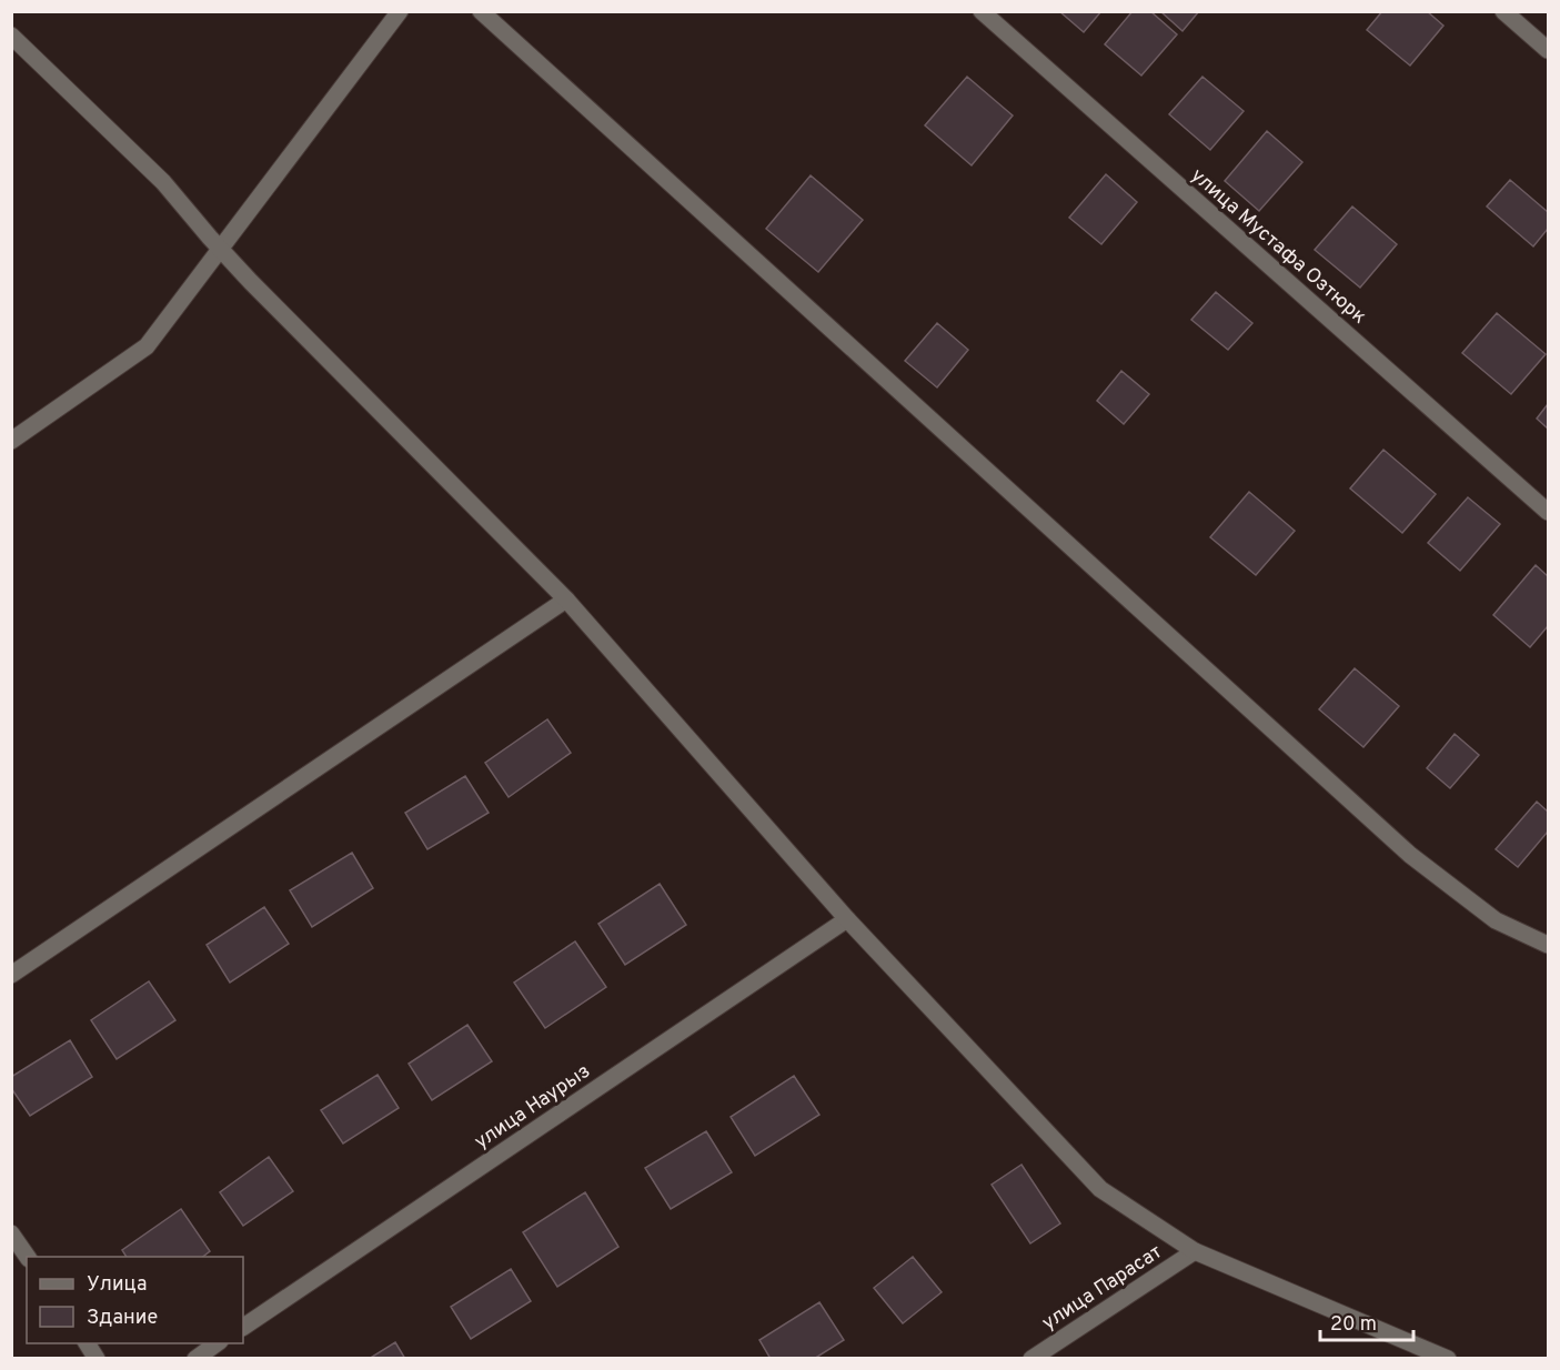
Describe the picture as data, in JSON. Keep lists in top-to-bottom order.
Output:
{
  "streets": {
    "street": ["улица Мустафа Озтюрк", "улица Наурыз", "улица Парасат"]
  },
  "legend": ["Улица", "Здание"],
  "scale_bar": "20 m"
}
